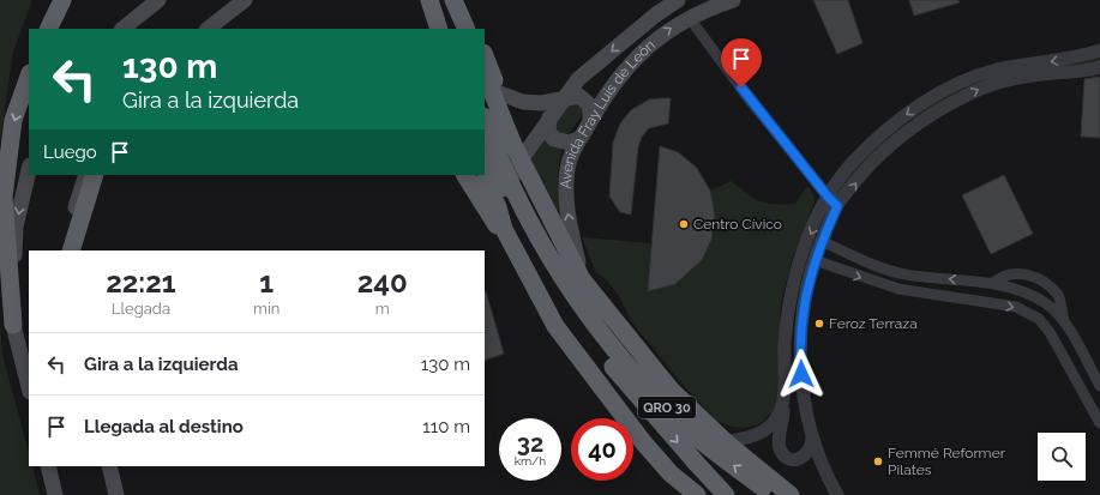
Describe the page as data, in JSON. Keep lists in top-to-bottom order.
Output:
{
  "streets": {
    "highway": ["QRO 30"],
    "main road": ["Avenida Fray Luis de León"]
  },
  "crossings": [
    ["Avenida Fray Luis de León", "QRO 30"]
  ],
  "places": ["Centro Cívico", "Feroz Terraza", "Femmé Reformer Pilates"],
  "page": {
    "turn": ["130 m", "Gira a la izquierda"],
    "then": "Luego",
    "eta": [
      "22:21",
      "Llegada",
      "1",
      "min",
      "240",
      "m"
    ],
    "list": [
      {
        "name": "Gira a la izquierda",
        "value": "130 m"
      },
      {
        "name": "Llegada al destino",
        "value": "110 m"
      }
    ],
    "speed": "32 km/h",
    "limit": "40"
  }
}
